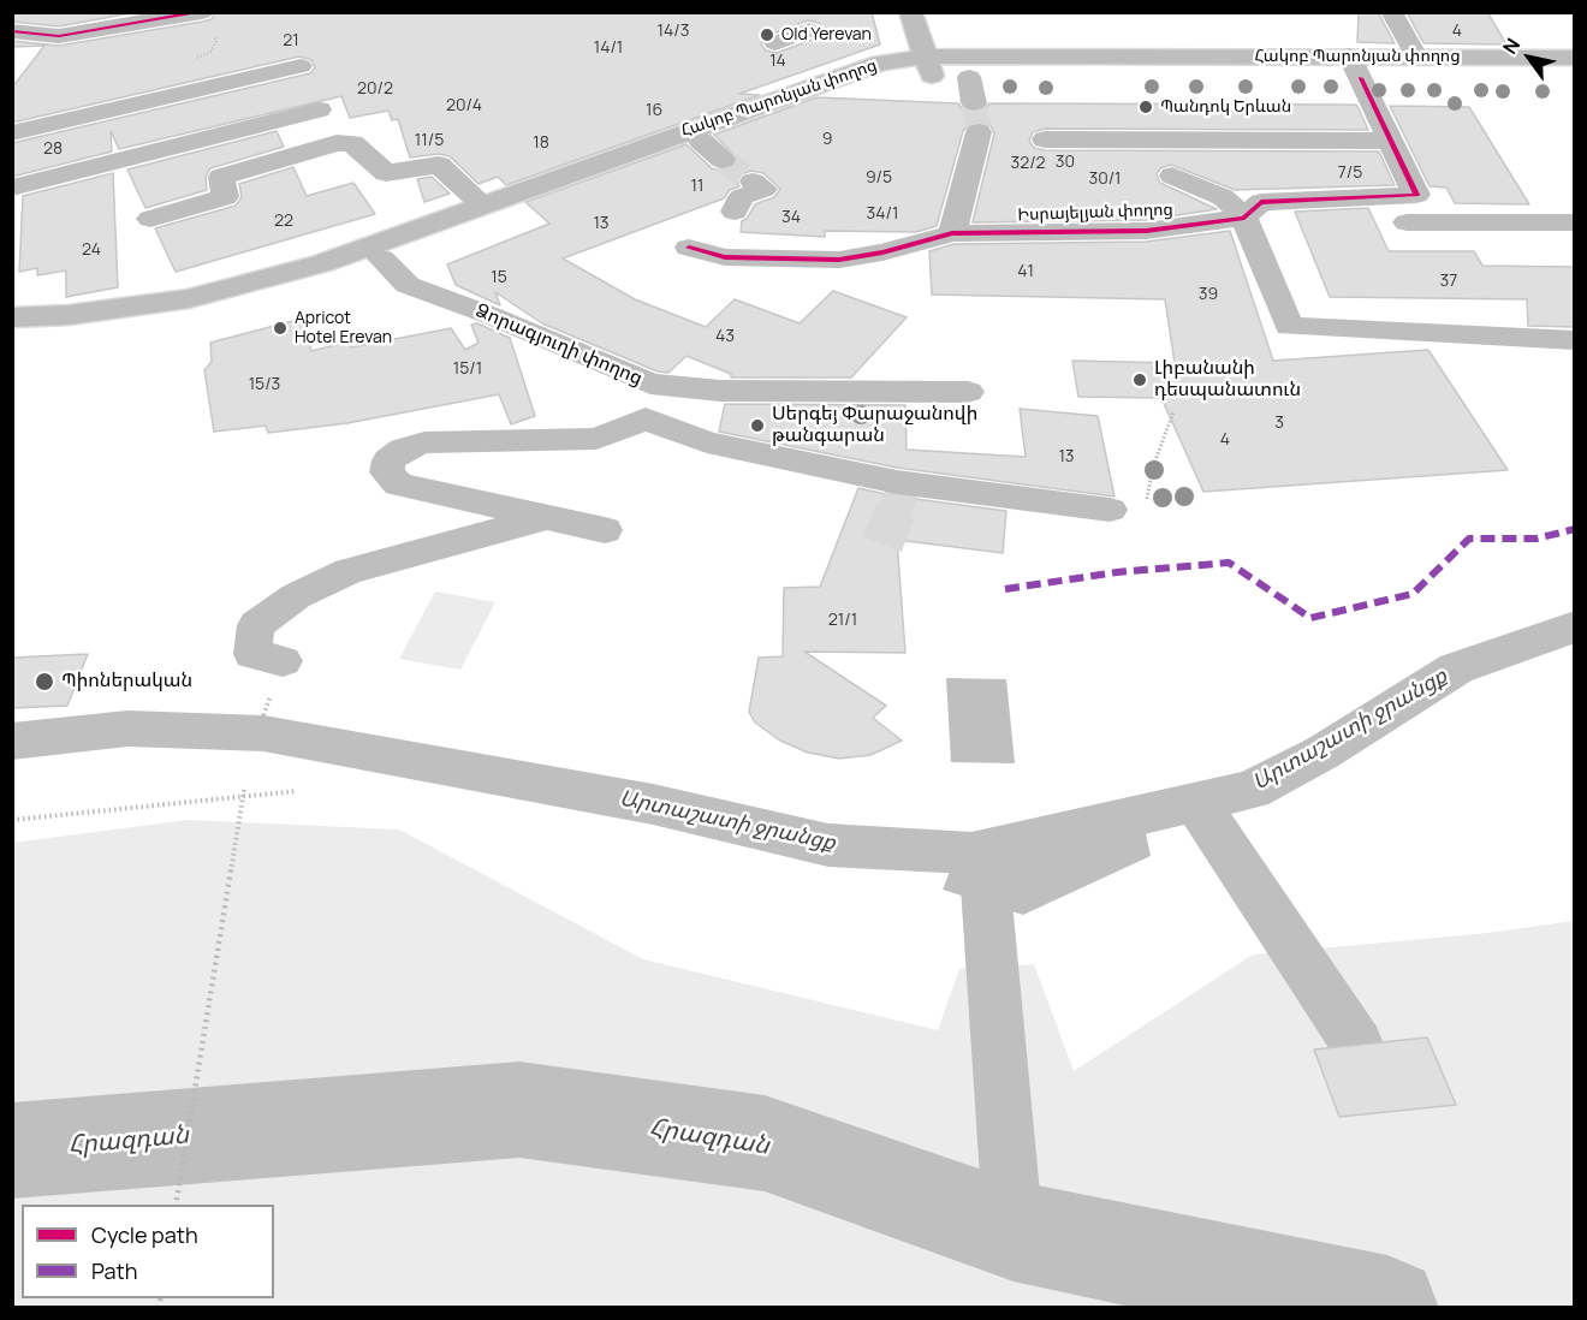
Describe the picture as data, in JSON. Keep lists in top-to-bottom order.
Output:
{
  "streets": {
    "main road": ["Հակոբ Պարոնյան փողոց", "Իսրայելյան փողոց", "Ձորագյուղի փողոց"]
  },
  "crossings": [
    ["Հակոբ Պարոնյան փողոց", "Իսրայելյան փողոց"],
    ["Հակոբ Պարոնյան փողոց", "Ձորագյուղի փողոց"]
  ],
  "water": ["Արտաշատի ջրանցք", "Հրազդան"],
  "places": [
    "Old Yerevan",
    "Պանդոկ Երևան",
    "Apricot Hotel Erevan",
    "Լիբանանի դեսպանատուն",
    "Սերգեյ Փարաջանովի թանգարան",
    "Պիոներական"
  ],
  "house_numbers": [
    "14/3",
    "4",
    "21",
    "14/1",
    "14",
    "20/2",
    "20/4",
    "16",
    "9",
    "11/5",
    "18",
    "28",
    "30",
    "32/2",
    "7/5",
    "9/5",
    "30/1",
    "11",
    "34/1",
    "34",
    "22",
    "13",
    "24",
    "41",
    "15",
    "37",
    "39",
    "43",
    "15/1",
    "15/3",
    "3",
    "4",
    "13",
    "21/1"
  ],
  "legend": ["Cycle path", "Path"],
  "north": "top left"
}
